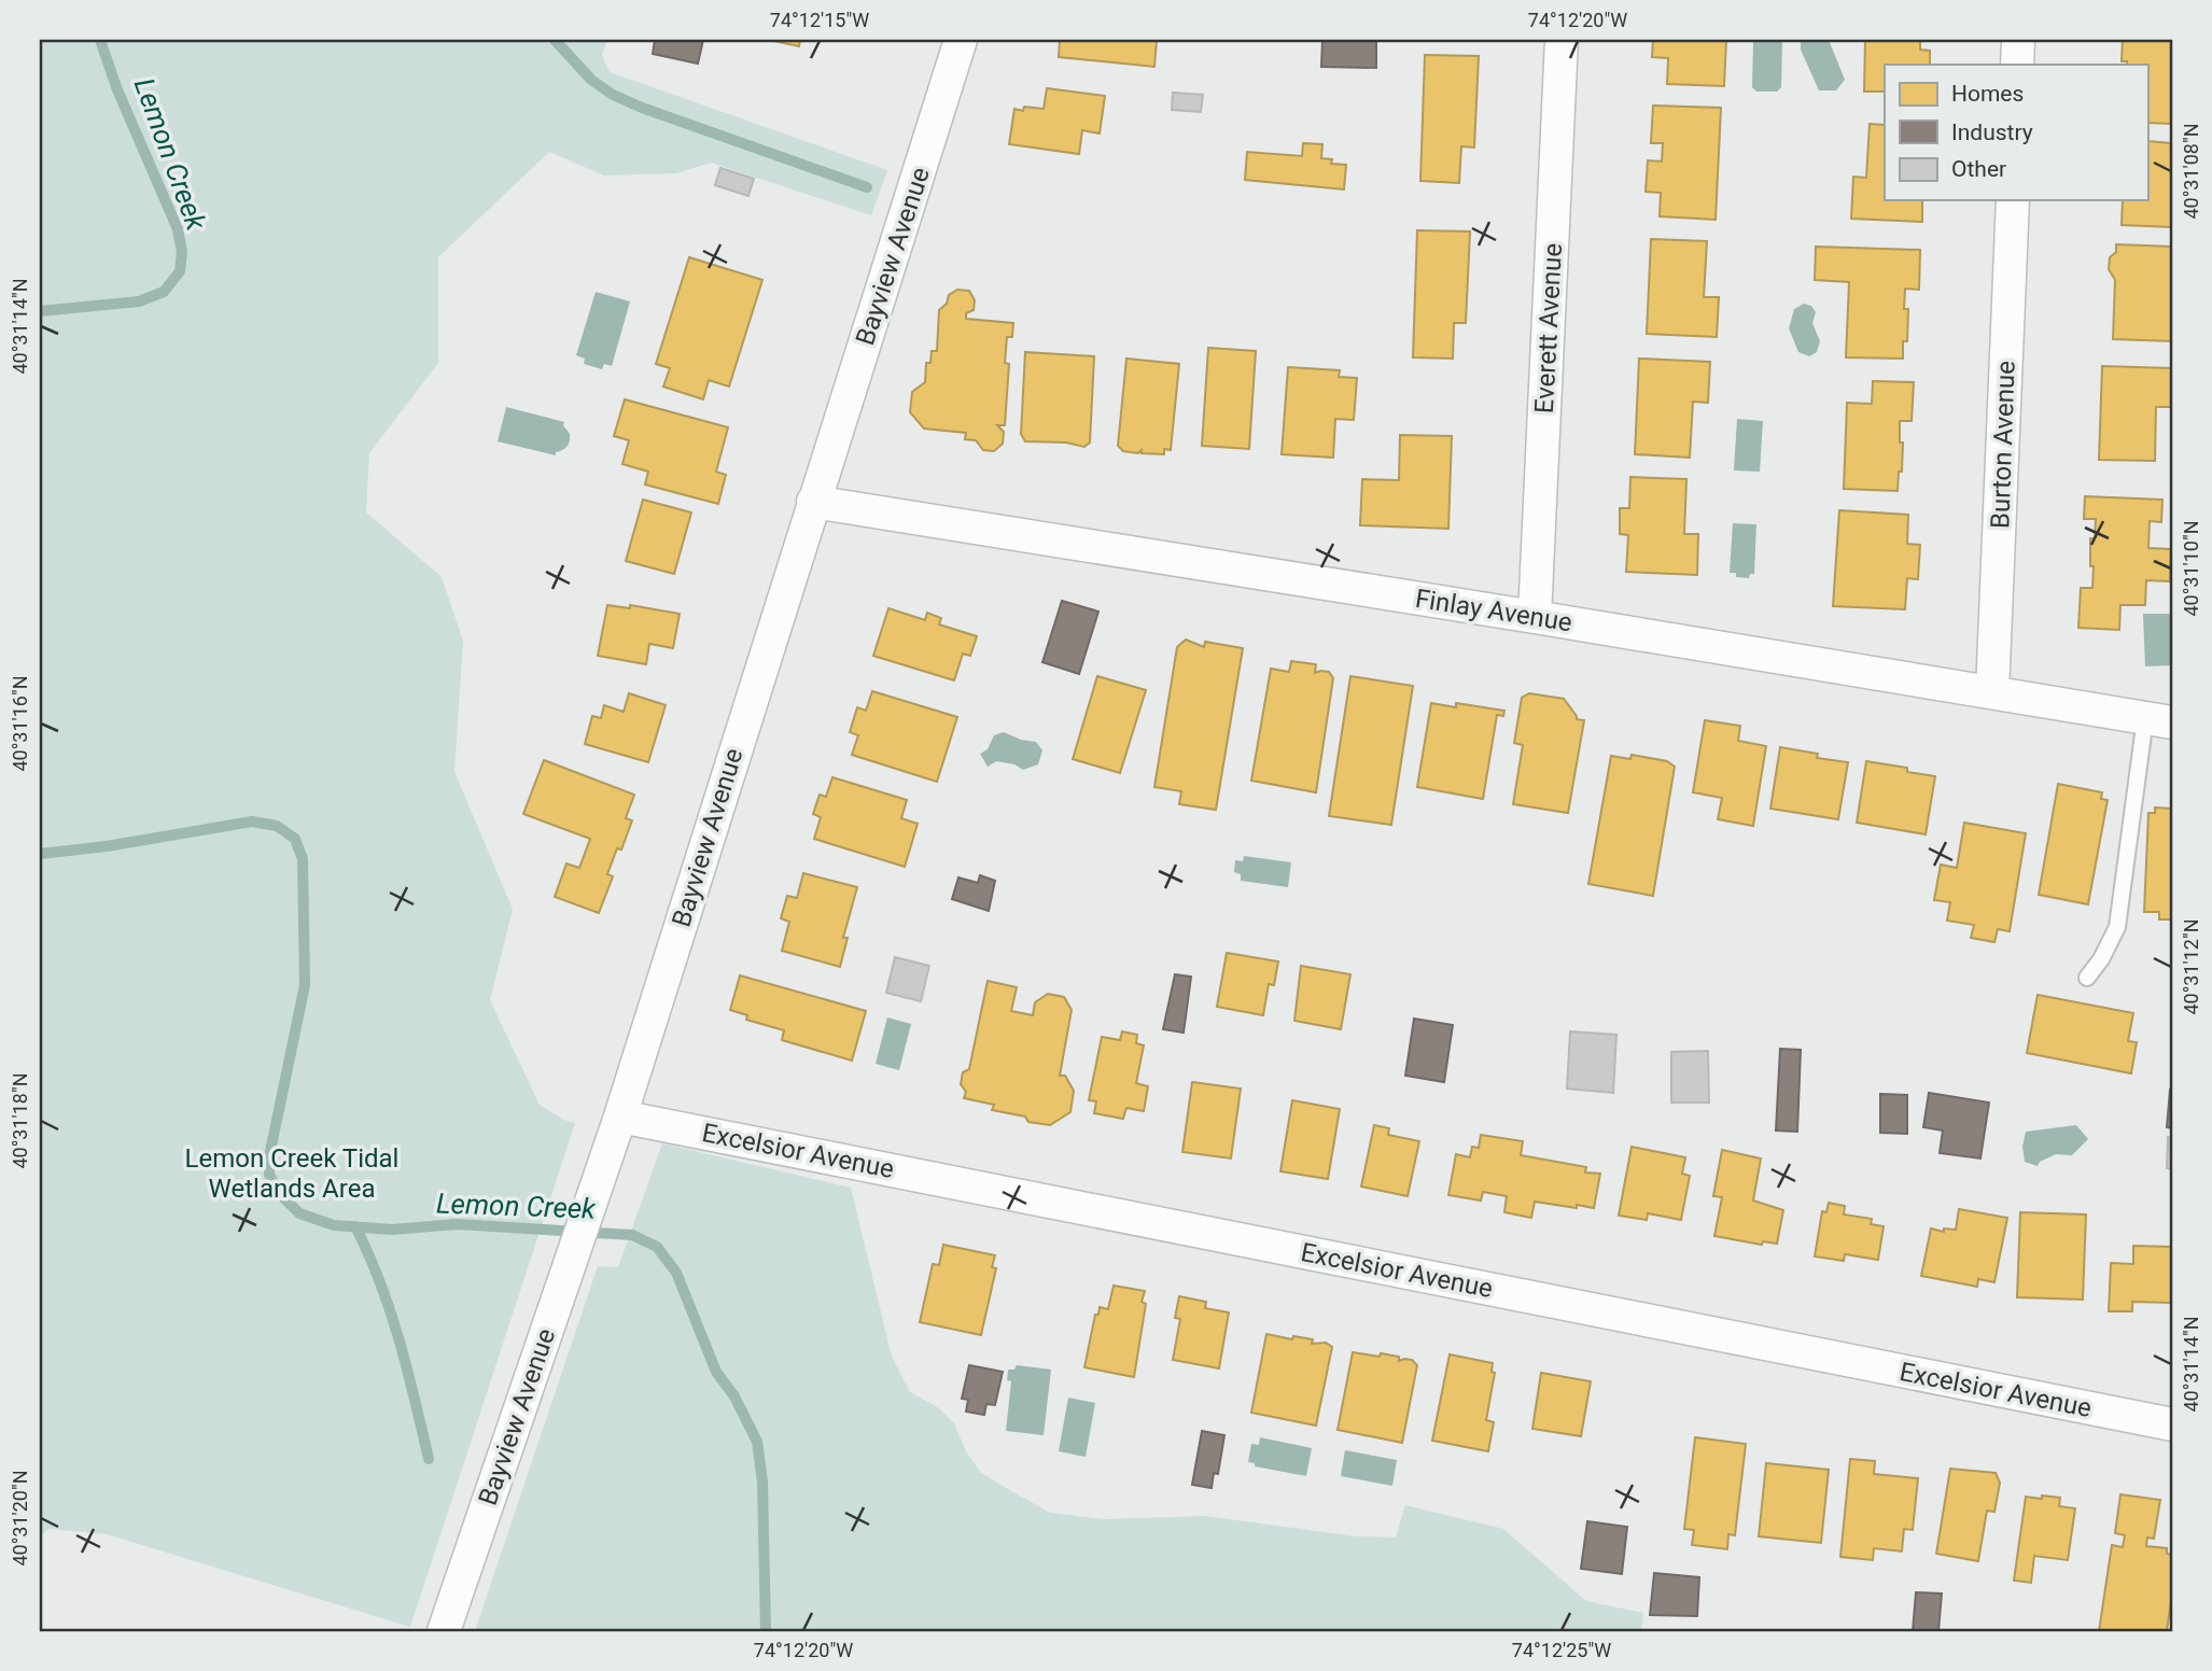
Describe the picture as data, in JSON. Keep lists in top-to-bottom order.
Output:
{
  "streets": {
    "street": [
      "Bayview Avenue",
      "Everett Avenue",
      "Burton Avenue",
      "Finlay Avenue",
      "Excelsior Avenue"
    ]
  },
  "crossings": [
    ["Bayview Avenue", "Finlay Avenue"],
    ["Bayview Avenue", "Excelsior Avenue"],
    ["Everett Avenue", "Finlay Avenue"],
    ["Burton Avenue", "Finlay Avenue"]
  ],
  "water": ["Lemon Creek"],
  "parks": ["Lemon Creek Tidal Wetlands Area"],
  "legend": ["Homes", "Industry", "Other"],
  "coordinates": [
    "74°12'15\"W",
    "74°12'20\"W",
    "40°31'08\"N",
    "40°31'14\"N",
    "40°31'10\"N",
    "40°31'16\"N",
    "40°31'12\"N",
    "40°31'18\"N",
    "40°31'20\"N",
    "74°12'25\"W"
  ]
}
